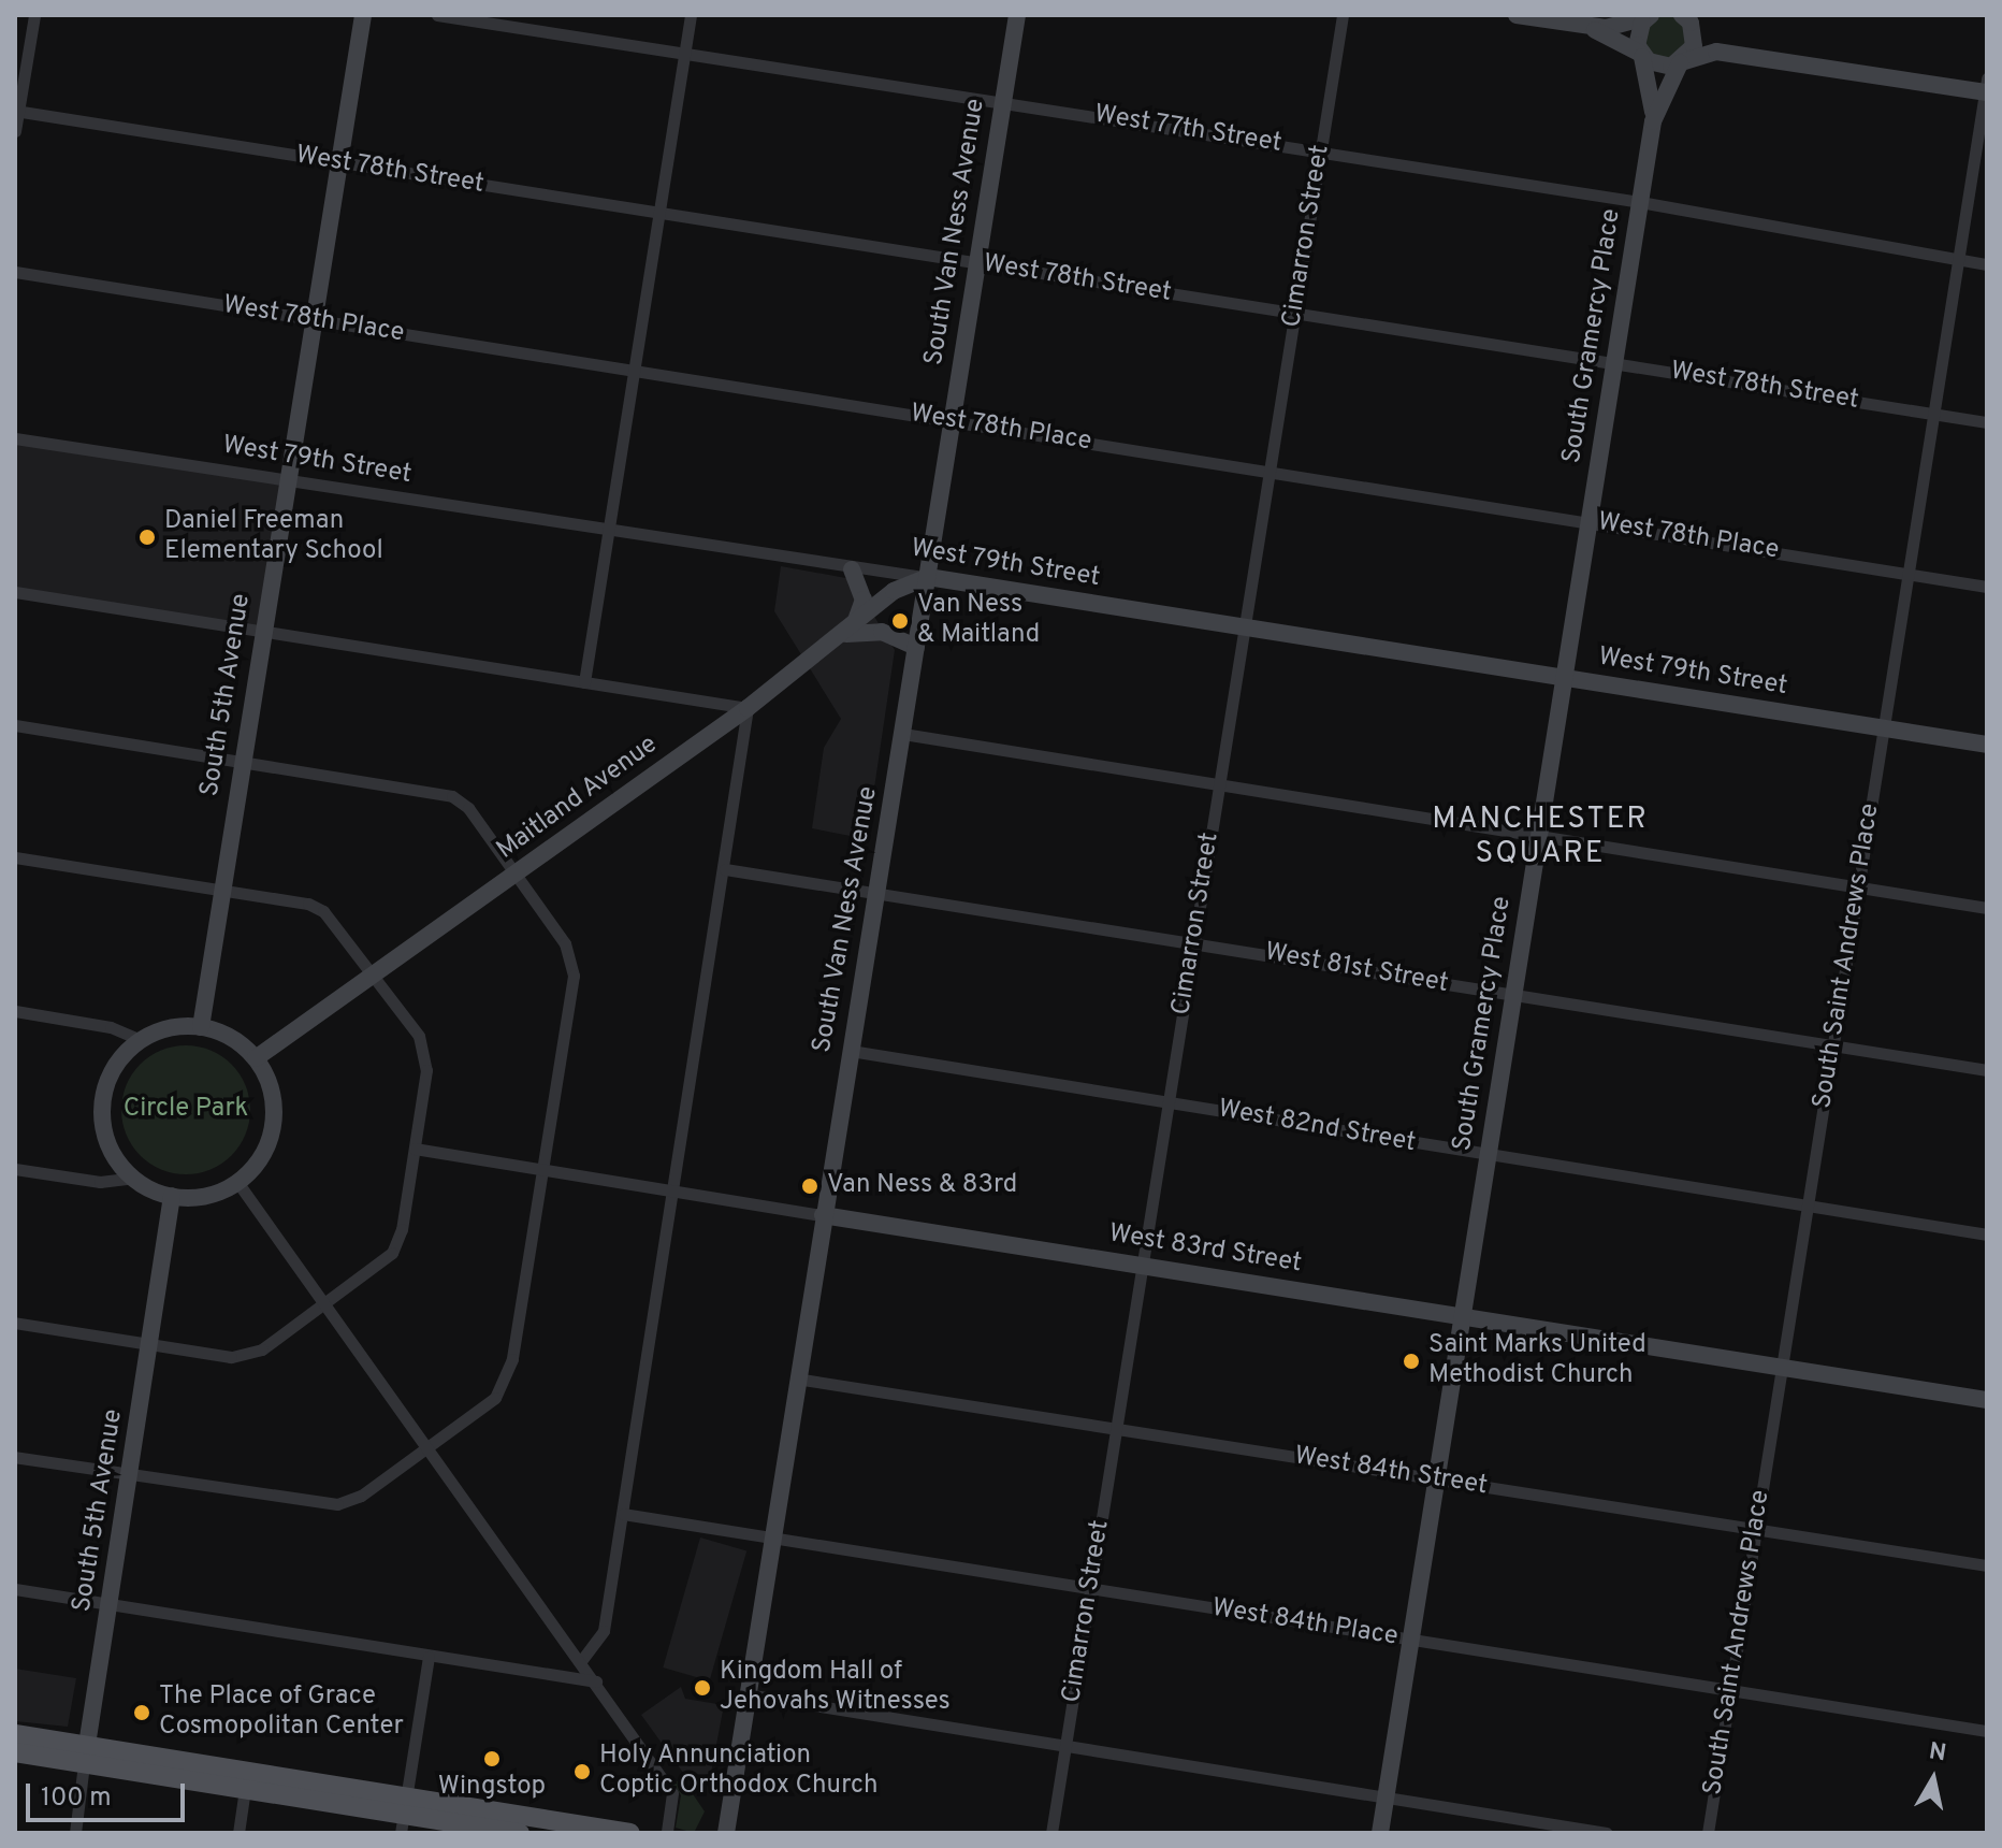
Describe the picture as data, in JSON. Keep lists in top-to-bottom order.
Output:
{
  "streets": {
    "street": [
      "West 77th Street",
      "West 78th Street",
      "South Van Ness Avenue",
      "Cimarron Street",
      "West 78th Place",
      "South Gramercy Place",
      "West 79th Street",
      "South 5th Avenue",
      "Maitland Avenue",
      "South Saint Andrews Place",
      "West 81st Street",
      "West 82nd Street",
      "West 83rd Street",
      "West 84th Street",
      "West 84th Place"
    ]
  },
  "crossings": [
    ["West 77th Street", "South Van Ness Avenue"],
    ["West 77th Street", "Cimarron Street"],
    ["West 77th Street", "South Gramercy Place"],
    ["West 77th Street", "South Saint Andrews Place"],
    ["West 78th Street", "South Van Ness Avenue"],
    ["West 78th Street", "Cimarron Street"],
    ["West 78th Street", "South Gramercy Place"],
    ["West 78th Street", "South 5th Avenue"],
    ["West 78th Street", "South Saint Andrews Place"],
    ["South Van Ness Avenue", "West 78th Place"],
    ["South Van Ness Avenue", "West 79th Street"],
    ["South Van Ness Avenue", "Maitland Avenue"],
    ["South Van Ness Avenue", "West 81st Street"],
    ["South Van Ness Avenue", "West 82nd Street"],
    ["South Van Ness Avenue", "West 83rd Street"],
    ["South Van Ness Avenue", "West 84th Street"],
    ["South Van Ness Avenue", "West 84th Place"],
    ["Cimarron Street", "West 78th Place"],
    ["Cimarron Street", "West 79th Street"],
    ["Cimarron Street", "West 81st Street"],
    ["Cimarron Street", "West 82nd Street"],
    ["Cimarron Street", "West 83rd Street"],
    ["Cimarron Street", "West 84th Street"],
    ["Cimarron Street", "West 84th Place"],
    ["West 78th Place", "South Gramercy Place"],
    ["West 78th Place", "South 5th Avenue"],
    ["West 78th Place", "South Saint Andrews Place"],
    ["South Gramercy Place", "West 79th Street"],
    ["South Gramercy Place", "West 81st Street"],
    ["South Gramercy Place", "West 82nd Street"],
    ["South Gramercy Place", "West 83rd Street"],
    ["South Gramercy Place", "West 84th Street"],
    ["South Gramercy Place", "West 84th Place"],
    ["West 79th Street", "South 5th Avenue"],
    ["West 79th Street", "Maitland Avenue"],
    ["West 79th Street", "South Saint Andrews Place"],
    ["South 5th Avenue", "Maitland Avenue"],
    ["South Saint Andrews Place", "West 81st Street"],
    ["South Saint Andrews Place", "West 82nd Street"],
    ["South Saint Andrews Place", "West 83rd Street"],
    ["South Saint Andrews Place", "West 84th Street"],
    ["South Saint Andrews Place", "West 84th Place"]
  ],
  "districts": ["MANCHESTER SQUARE"],
  "parks": ["Circle Park"],
  "places": [
    "Daniel Freeman Elementary School",
    "Van Ness & Maitland",
    "Van Ness & 83rd",
    "Saint Marks United Methodist Church",
    "Kingdom Hall of Jehovahs Witnesses",
    "The Place of Grace Cosmopolitan Center",
    "Wingstop",
    "Holy Annunciation Coptic Orthodox Church"
  ],
  "scale_bar": "100 m",
  "north": "top"
}
